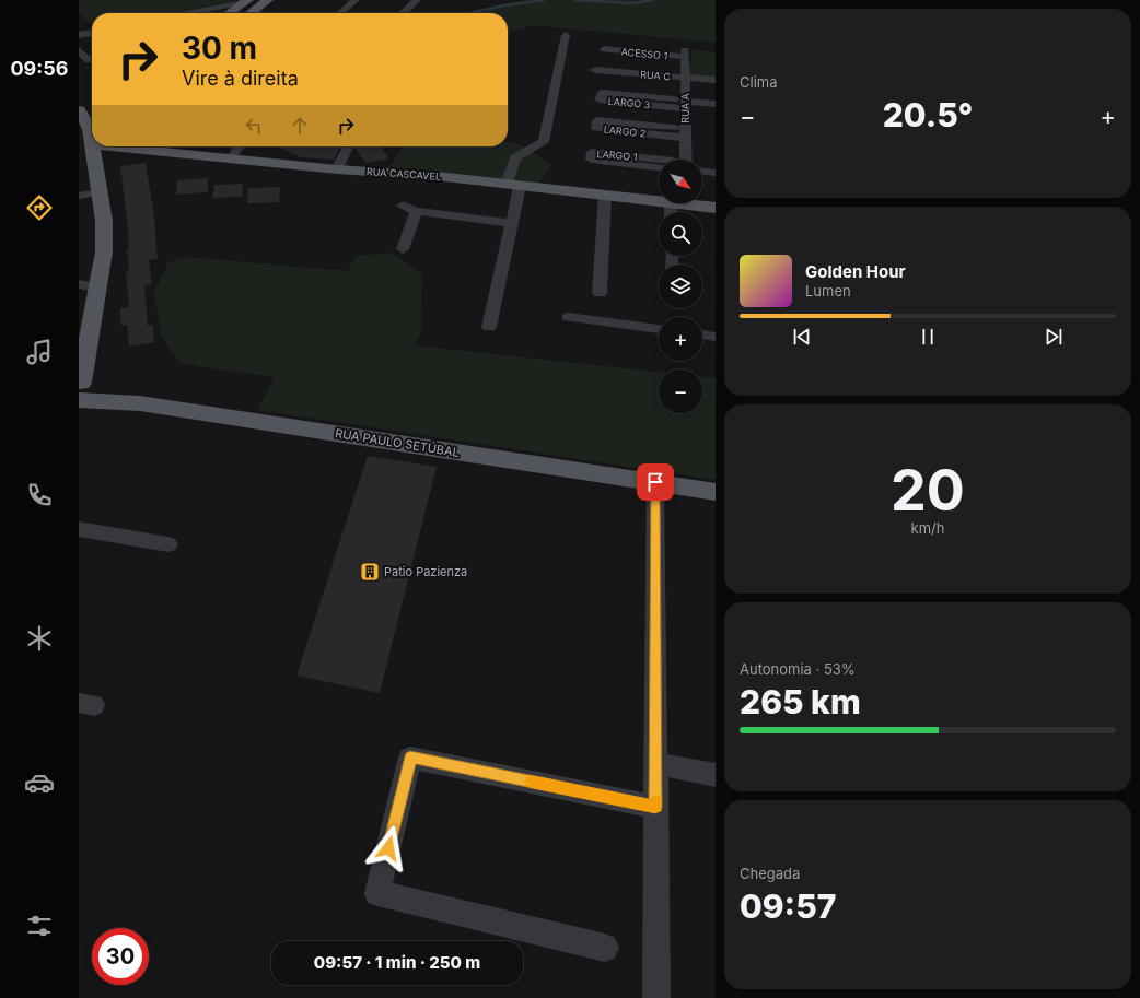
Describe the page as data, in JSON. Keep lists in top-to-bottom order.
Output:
{
  "streets": {
    "main road": ["RUA CASCAVEL", "RUA PAULO SETÚBAL"],
    "street": [
      "ACESSO 1",
      "RUA C",
      "LARGO 3",
      "RUA A",
      "LARGO 2",
      "LARGO 1"
    ]
  },
  "crossings": [
    ["ACESSO 1", "RUA A"],
    ["RUA C", "RUA A"],
    ["LARGO 3", "RUA A"],
    ["RUA A", "LARGO 2"]
  ],
  "places": {
    "building": ["Patio Pazienza"]
  },
  "north": "bottom right",
  "page": {
    "tabs": "09:56",
    "tile": [
      "Clima",
      ["20", "km/h"],
      ["Autonomia · 53%", "265 km"],
      ["Chegada", "09:57"]
    ],
    "turn": ["30 m", "Vire à direita"],
    "heat": ["−", "20.5°", "+"],
    "map_buttons": ["+", "−"],
    "song": ["Golden Hour", "Lumen"],
    "limit": "30",
    "trip": "09:57 · 1 min · 250 m"
  }
}
